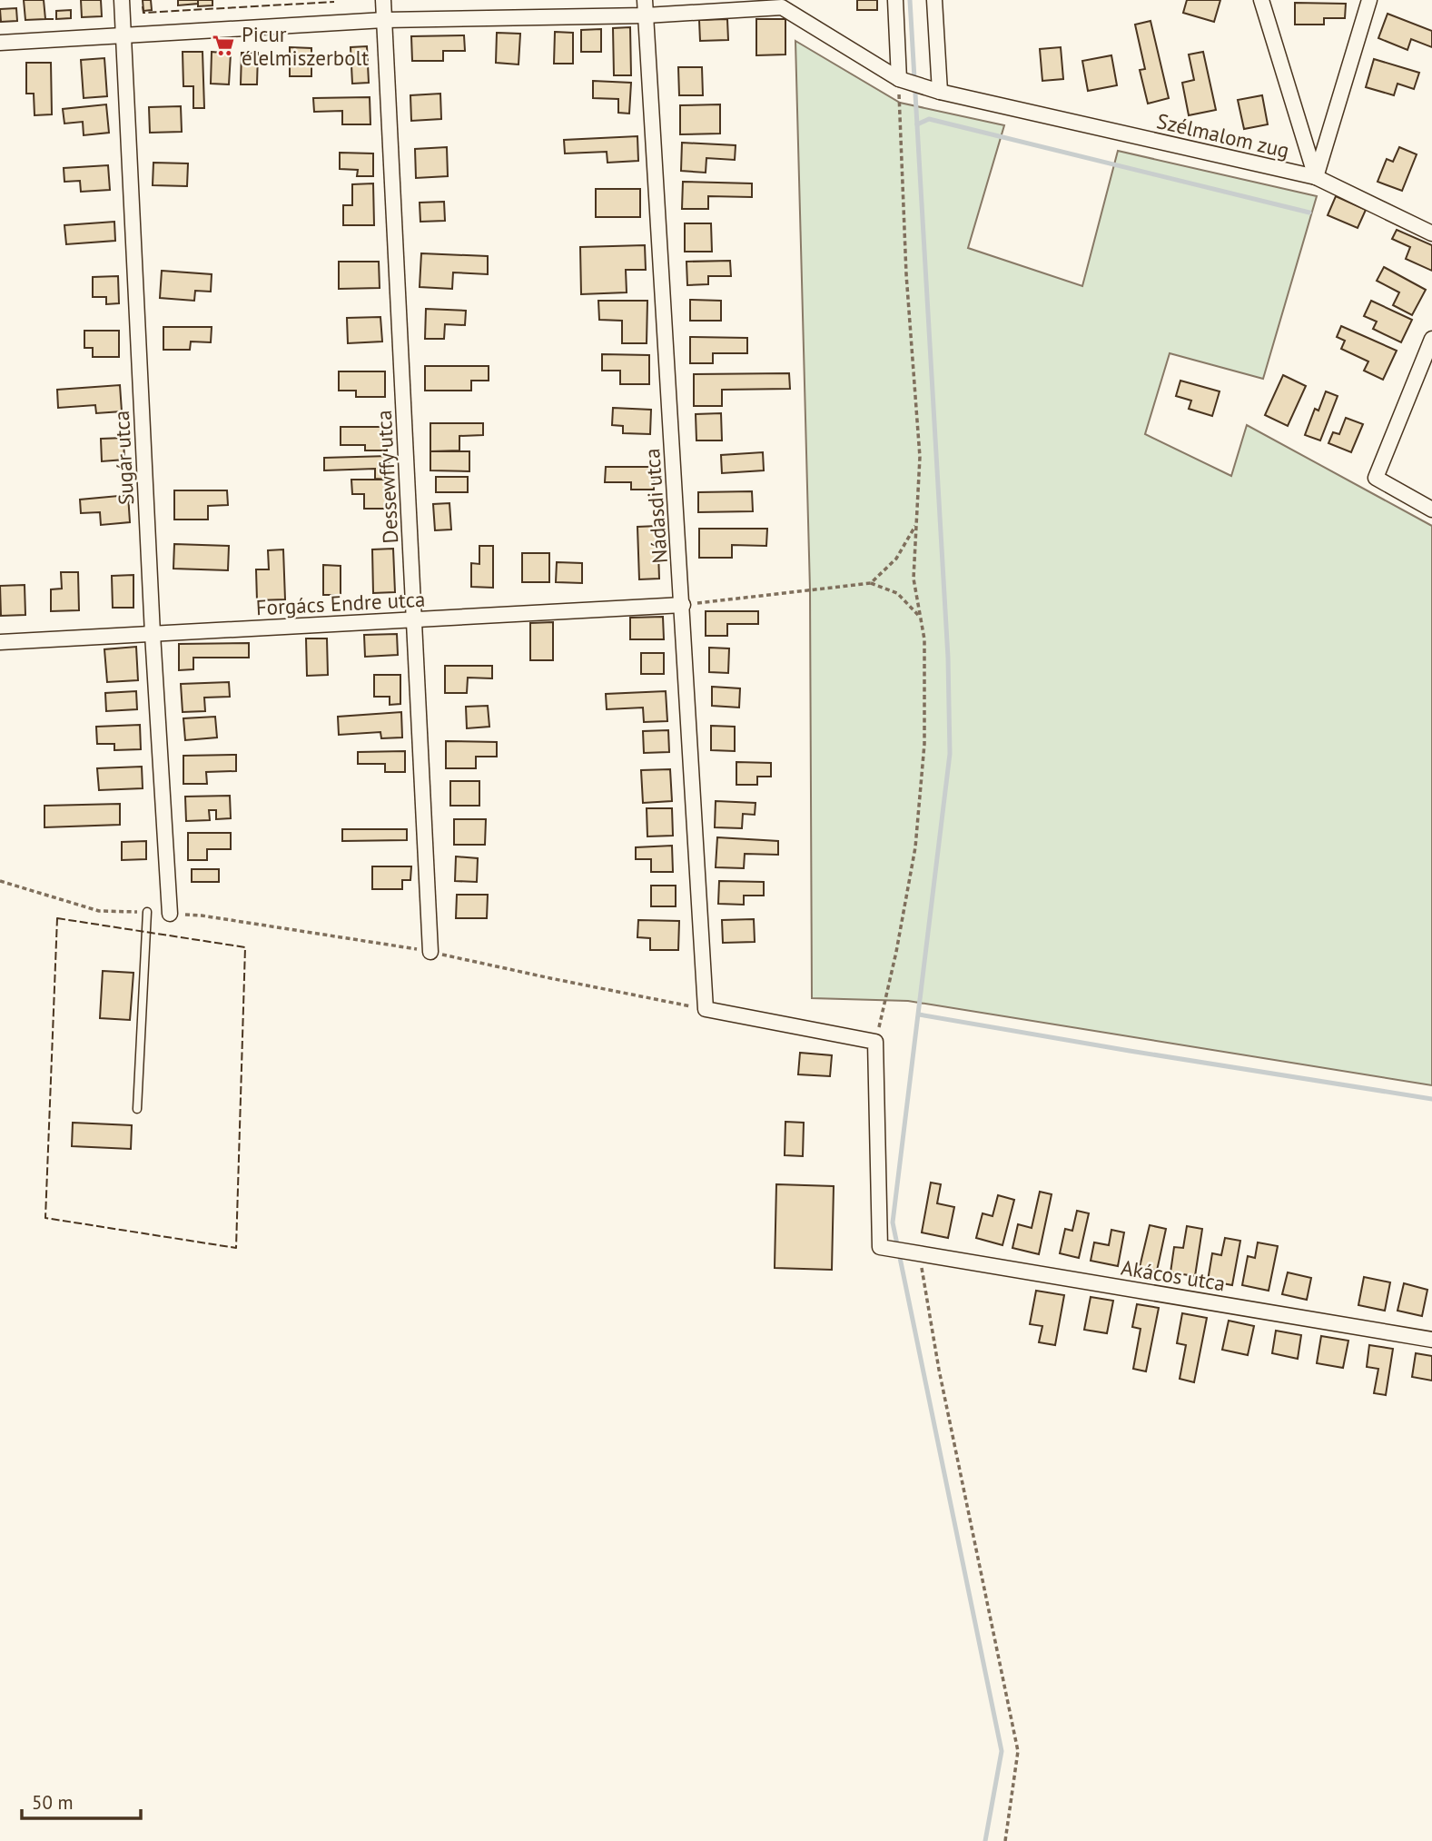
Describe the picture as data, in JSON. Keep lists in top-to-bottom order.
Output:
{
  "streets": {
    "street": [
      "Szélmalom zug",
      "Sugár utca",
      "Dessewffy utca",
      "Nádasdi utca",
      "Forgács Endre utca",
      "Akácos utca"
    ]
  },
  "crossings": [
    ["Szélmalom zug", "Sugár utca"],
    ["Szélmalom zug", "Dessewffy utca"],
    ["Szélmalom zug", "Nádasdi utca"],
    ["Sugár utca", "Forgács Endre utca"],
    ["Dessewffy utca", "Forgács Endre utca"],
    ["Nádasdi utca", "Forgács Endre utca"]
  ],
  "places": {
    "supermarket": ["Picur élelmiszerbolt"]
  },
  "scale_bar": "50 m"
}
